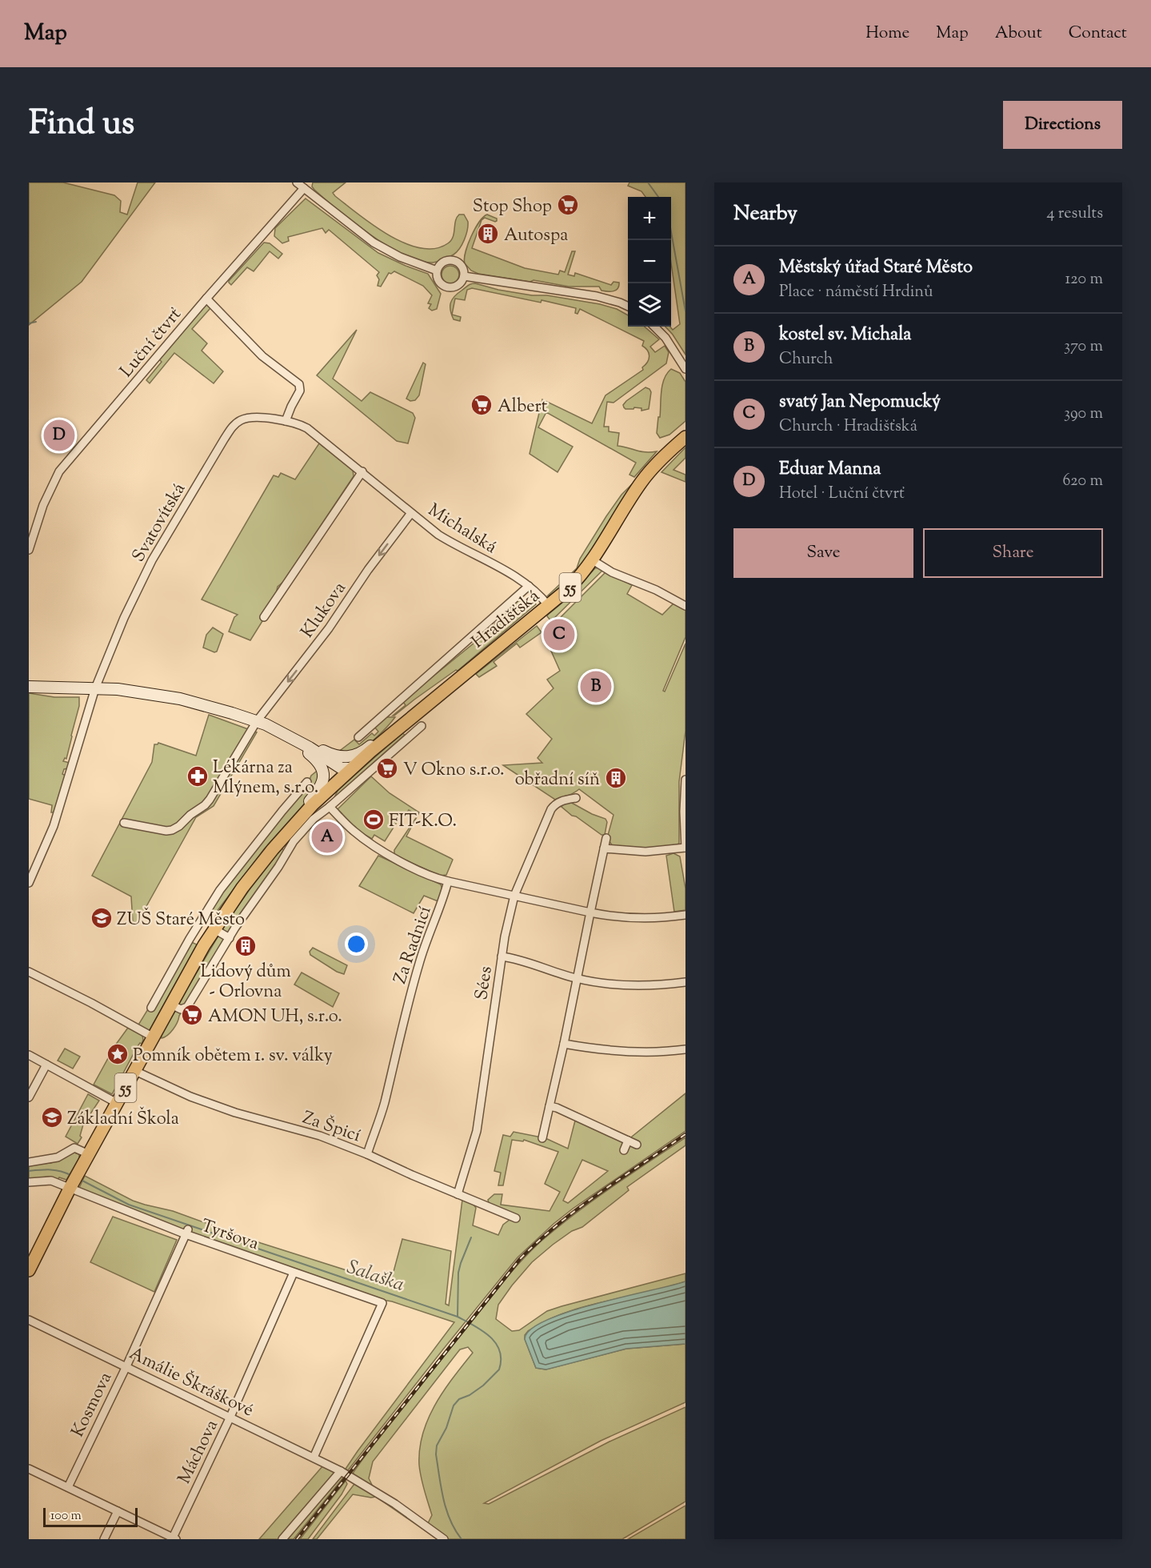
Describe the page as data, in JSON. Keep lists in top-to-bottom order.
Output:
{
  "streets": {
    "main road": ["55", "Hradišťská"],
    "street": [
      "Luční čtvrť",
      "Svatovítská",
      "Michalská",
      "Klukova",
      "Za Radnicí",
      "Sées",
      "Za Špicí",
      "Tyršova",
      "Amálie Škráškové",
      "Kosmova",
      "Máchova"
    ]
  },
  "crossings": [
    ["Svatovítská", "Michalská"],
    ["Michalská", "Klukova"],
    ["Michalská", "Hradišťská"],
    ["55", "Hradišťská"],
    ["55", "Za Špicí"],
    ["55", "Tyršova"],
    ["Za Radnicí", "Za Špicí"],
    ["Sées", "Za Špicí"],
    ["Tyršova", "Amálie Škráškové"],
    ["Tyršova", "Kosmova"],
    ["Tyršova", "Máchova"],
    ["Amálie Škráškové", "Kosmova"],
    ["Amálie Škráškové", "Máchova"]
  ],
  "water": ["Salaška"],
  "places": {
    "supermarket": [
      "Stop Shop",
      "Albert",
      "V Okno s.r.o.",
      "AMON UH, s.r.o."
    ],
    "building": ["Autospa", "obřadní síň", "Lidový dům - Orlovna"],
    "pharmacy": ["Lékárna za Mlýnem, s.r.o."],
    "sports": ["FIT-K.O."],
    "school or university": ["ZUŠ Staré Město", "Základní Škola"],
    "place": ["Pomník obětem 1. sv. války"]
  },
  "scale_bar": "100 m",
  "page": {
    "header": "Map",
    "nav": [
      "Home",
      "Map",
      "About",
      "Contact"
    ],
    "title": "Find us",
    "buttons": [
      "Directions",
      ["Save", "Share"]
    ],
    "heading": ["Nearby", "4 results"],
    "map_buttons": ["+", "−"],
    "list": [
      {
        "mark": "A",
        "name": "Městský úřad Staré Město",
        "note": "Place · náměstí Hrdinů",
        "value": "120 m"
      },
      {
        "mark": "B",
        "name": "kostel sv. Michala",
        "note": "Church",
        "value": "370 m"
      },
      {
        "mark": "C",
        "name": "svatý Jan Nepomucký",
        "note": "Church · Hradišťská",
        "value": "390 m"
      },
      {
        "mark": "D",
        "name": "Eduar Manna",
        "note": "Hotel · Luční čtvrť",
        "value": "620 m"
      }
    ],
    "pins": [
      "D",
      "C",
      "B",
      "A"
    ],
    "scale": "100 m"
  }
}
